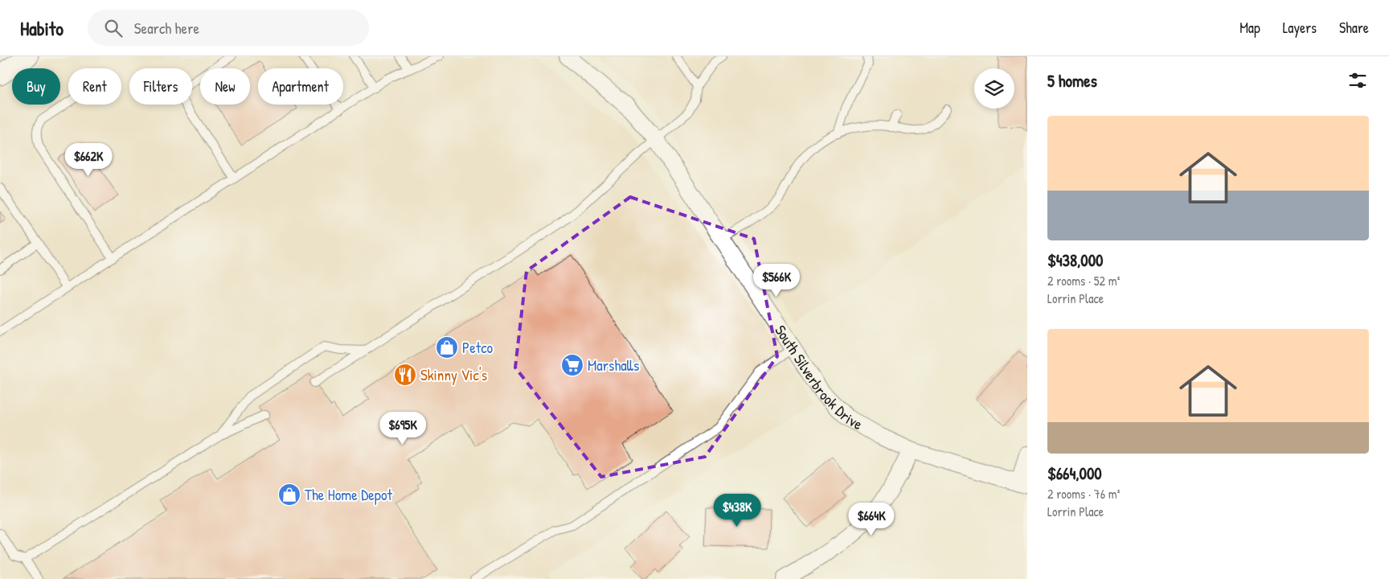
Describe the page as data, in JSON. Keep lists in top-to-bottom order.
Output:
{
  "streets": {
    "street": ["South Silverbrook Drive"]
  },
  "places": {
    "shop": ["Petco", "The Home Depot"],
    "supermarket": ["Marshalls"],
    "restaurant": ["Skinny Vic's"]
  },
  "page": {
    "header": "Habito",
    "search": "Search here",
    "nav": ["Map", "Layers", "Share"],
    "heading": "5 homes",
    "chip": [
      "Buy",
      "Rent",
      "Filters",
      "New",
      "Apartment"
    ],
    "list": [
      {
        "name": "$438,000",
        "note": "2 rooms · 52 m² · Lorrin Place"
      },
      {
        "name": "$664,000",
        "note": "2 rooms · 76 m² · Lorrin Place"
      }
    ],
    "price": [
      "$662K",
      "$566K",
      "$695K",
      "$438K",
      "$664K"
    ]
  }
}
